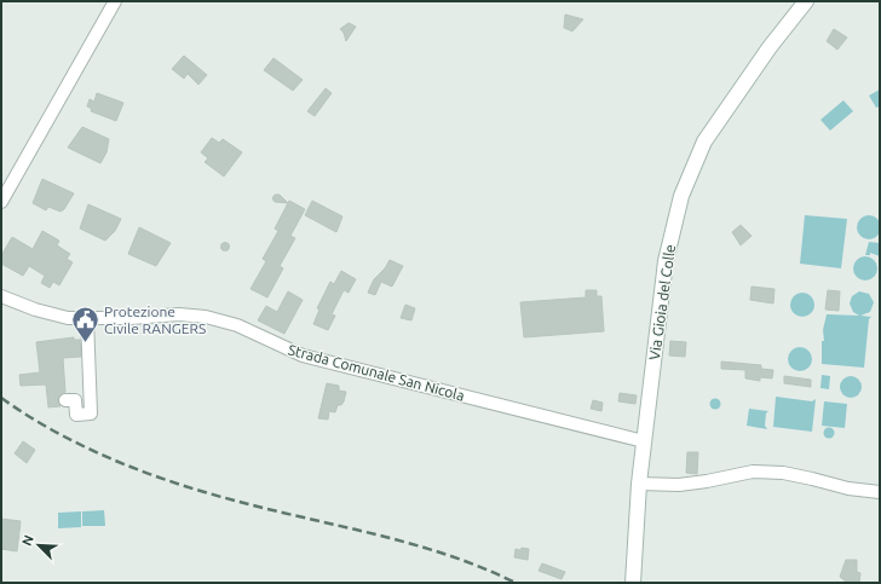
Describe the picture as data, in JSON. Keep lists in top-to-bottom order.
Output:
{
  "streets": {
    "main road": ["Via Gioia del Colle"],
    "street": ["Strada Comunale San Nicola"]
  },
  "crossings": [
    ["Via Gioia del Colle", "Strada Comunale San Nicola"]
  ],
  "places": {
    "public building": ["Protezione Civile RANGERS"]
  },
  "north": "top left"
}
